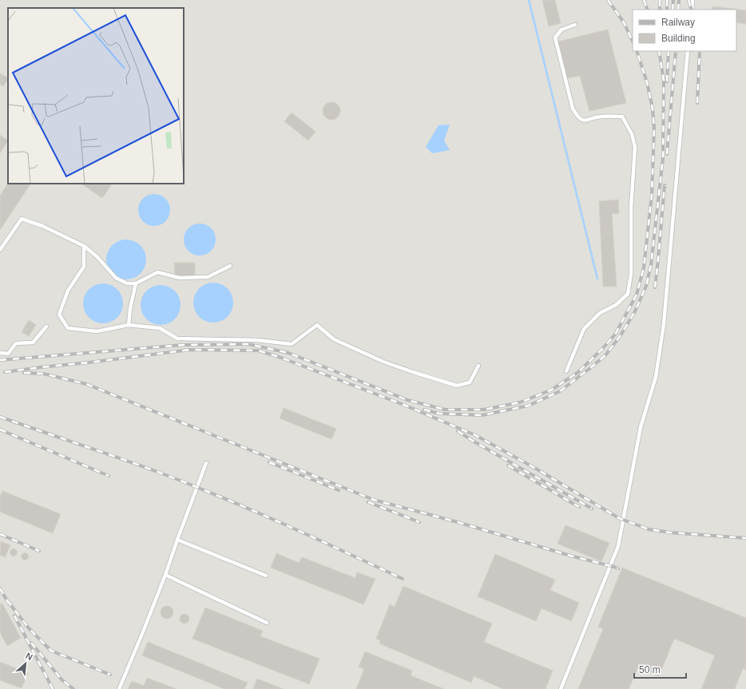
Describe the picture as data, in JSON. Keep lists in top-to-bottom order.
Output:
{
  "legend": ["Railway", "Building"],
  "scale_bar": "50 m",
  "north": "top right"
}
